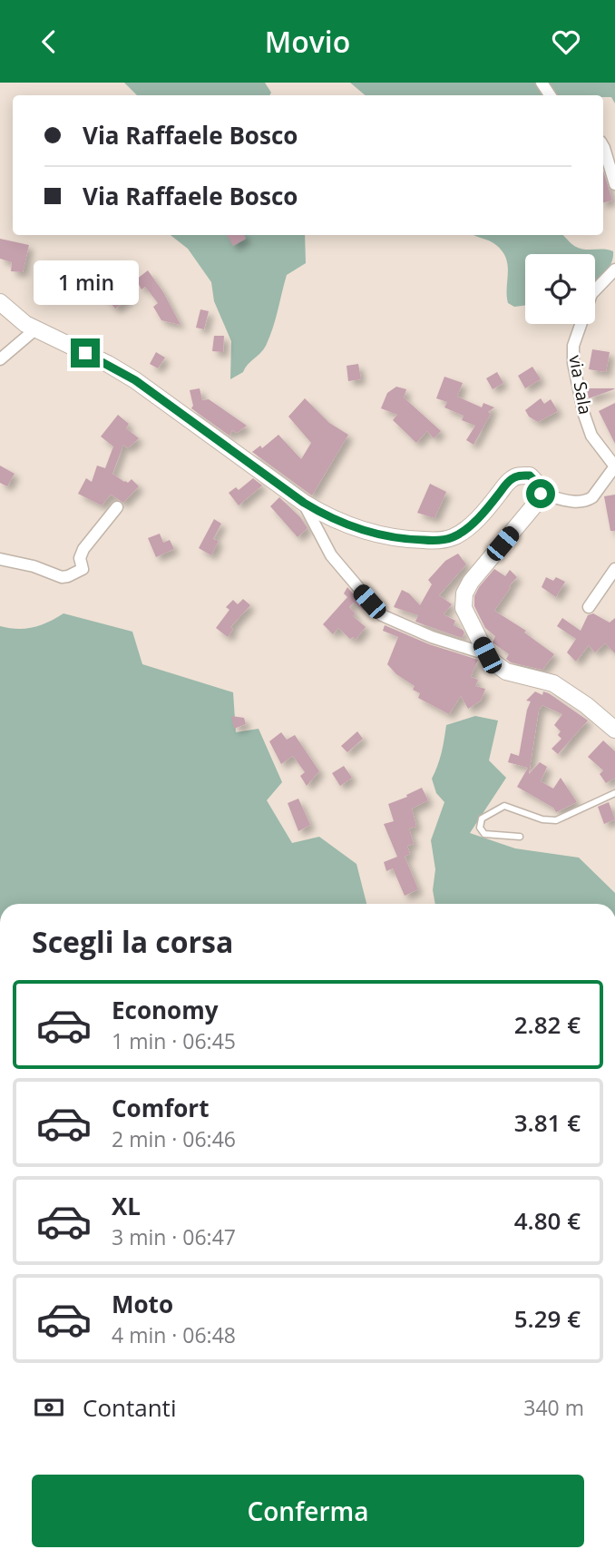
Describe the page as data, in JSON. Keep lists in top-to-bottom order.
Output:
{
  "streets": {
    "street": ["via Sala"]
  },
  "page": {
    "header": "Movio",
    "banner": ["Via Raffaele Bosco", "Via Raffaele Bosco"],
    "bubble": "1 min",
    "heading": "Scegli la corsa",
    "list": [
      {
        "name": "Economy",
        "note": "1 min · 06:45",
        "value": "2.82 €"
      },
      {
        "name": "Comfort",
        "note": "2 min · 06:46",
        "value": "3.81 €"
      },
      {
        "name": "XL",
        "note": "3 min · 06:47",
        "value": "4.80 €"
      },
      {
        "name": "Moto",
        "note": "4 min · 06:48",
        "value": "5.29 €"
      }
    ],
    "pay": ["Contanti", "340 m"],
    "buttons": "Conferma"
  }
}
